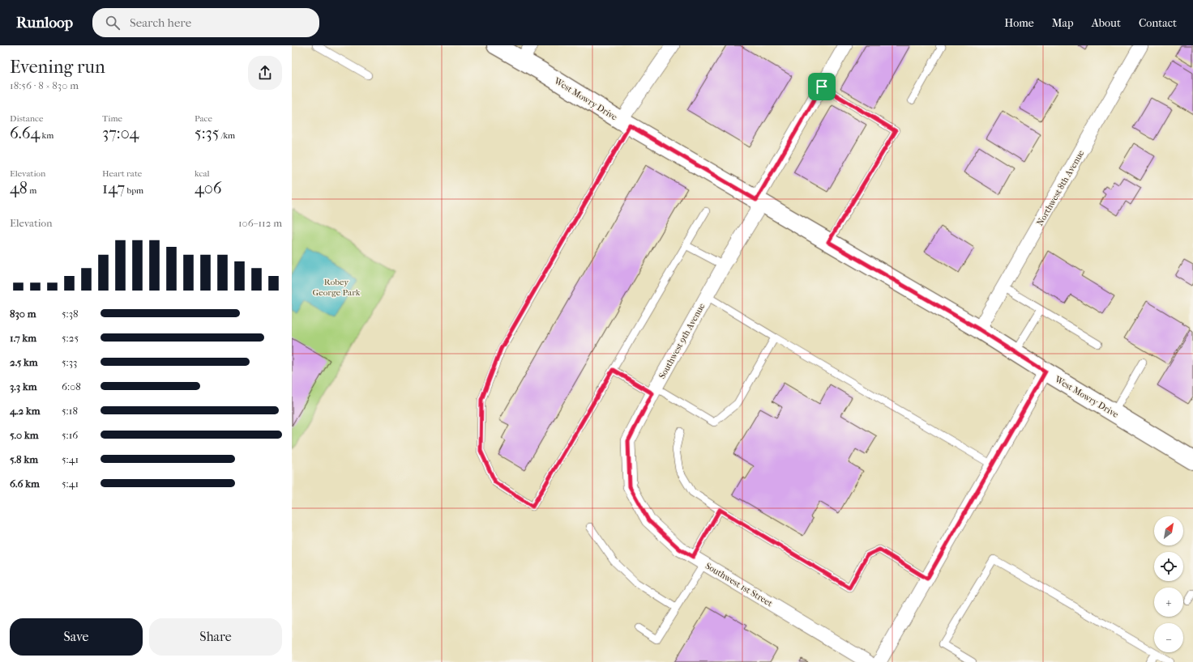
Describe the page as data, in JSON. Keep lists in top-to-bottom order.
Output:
{
  "streets": {
    "street": [
      "West Mowry Drive",
      "Northwest 8th Avenue",
      "Southwest 9th Avenue",
      "Southwest 1st Street"
    ]
  },
  "crossings": [
    ["West Mowry Drive", "Northwest 8th Avenue"],
    ["West Mowry Drive", "Southwest 9th Avenue"],
    ["Southwest 9th Avenue", "Southwest 1st Street"]
  ],
  "parks": ["Robey George Park"],
  "north": "top right",
  "page": {
    "header": "Runloop",
    "search": "Search here",
    "nav": [
      "Home",
      "Map",
      "About",
      "Contact"
    ],
    "heading": ["Evening run", "18:56 · 8 × 830 m"],
    "stats": [
      ["Distance", "6.64 km"],
      ["Time", "37:04"],
      ["Pace", "5:35 /km"],
      ["Elevation", "48 m"],
      ["Heart rate", "147 bpm"],
      ["kcal", "406"]
    ],
    "chart": ["Elevation", "106–112 m"],
    "list": [
      {
        "name": "830 m",
        "note": "5:38"
      },
      {
        "name": "1.7 km",
        "note": "5:25"
      },
      {
        "name": "2.5 km",
        "note": "5:33"
      },
      {
        "name": "3.3 km",
        "note": "6:08"
      },
      {
        "name": "4.2 km",
        "note": "5:18"
      },
      {
        "name": "5.0 km",
        "note": "5:16"
      },
      {
        "name": "5.8 km",
        "note": "5:41"
      },
      {
        "name": "6.6 km",
        "note": "5:41"
      }
    ],
    "map_buttons": ["+", "−"],
    "buttons": ["Save", "Share"]
  }
}
